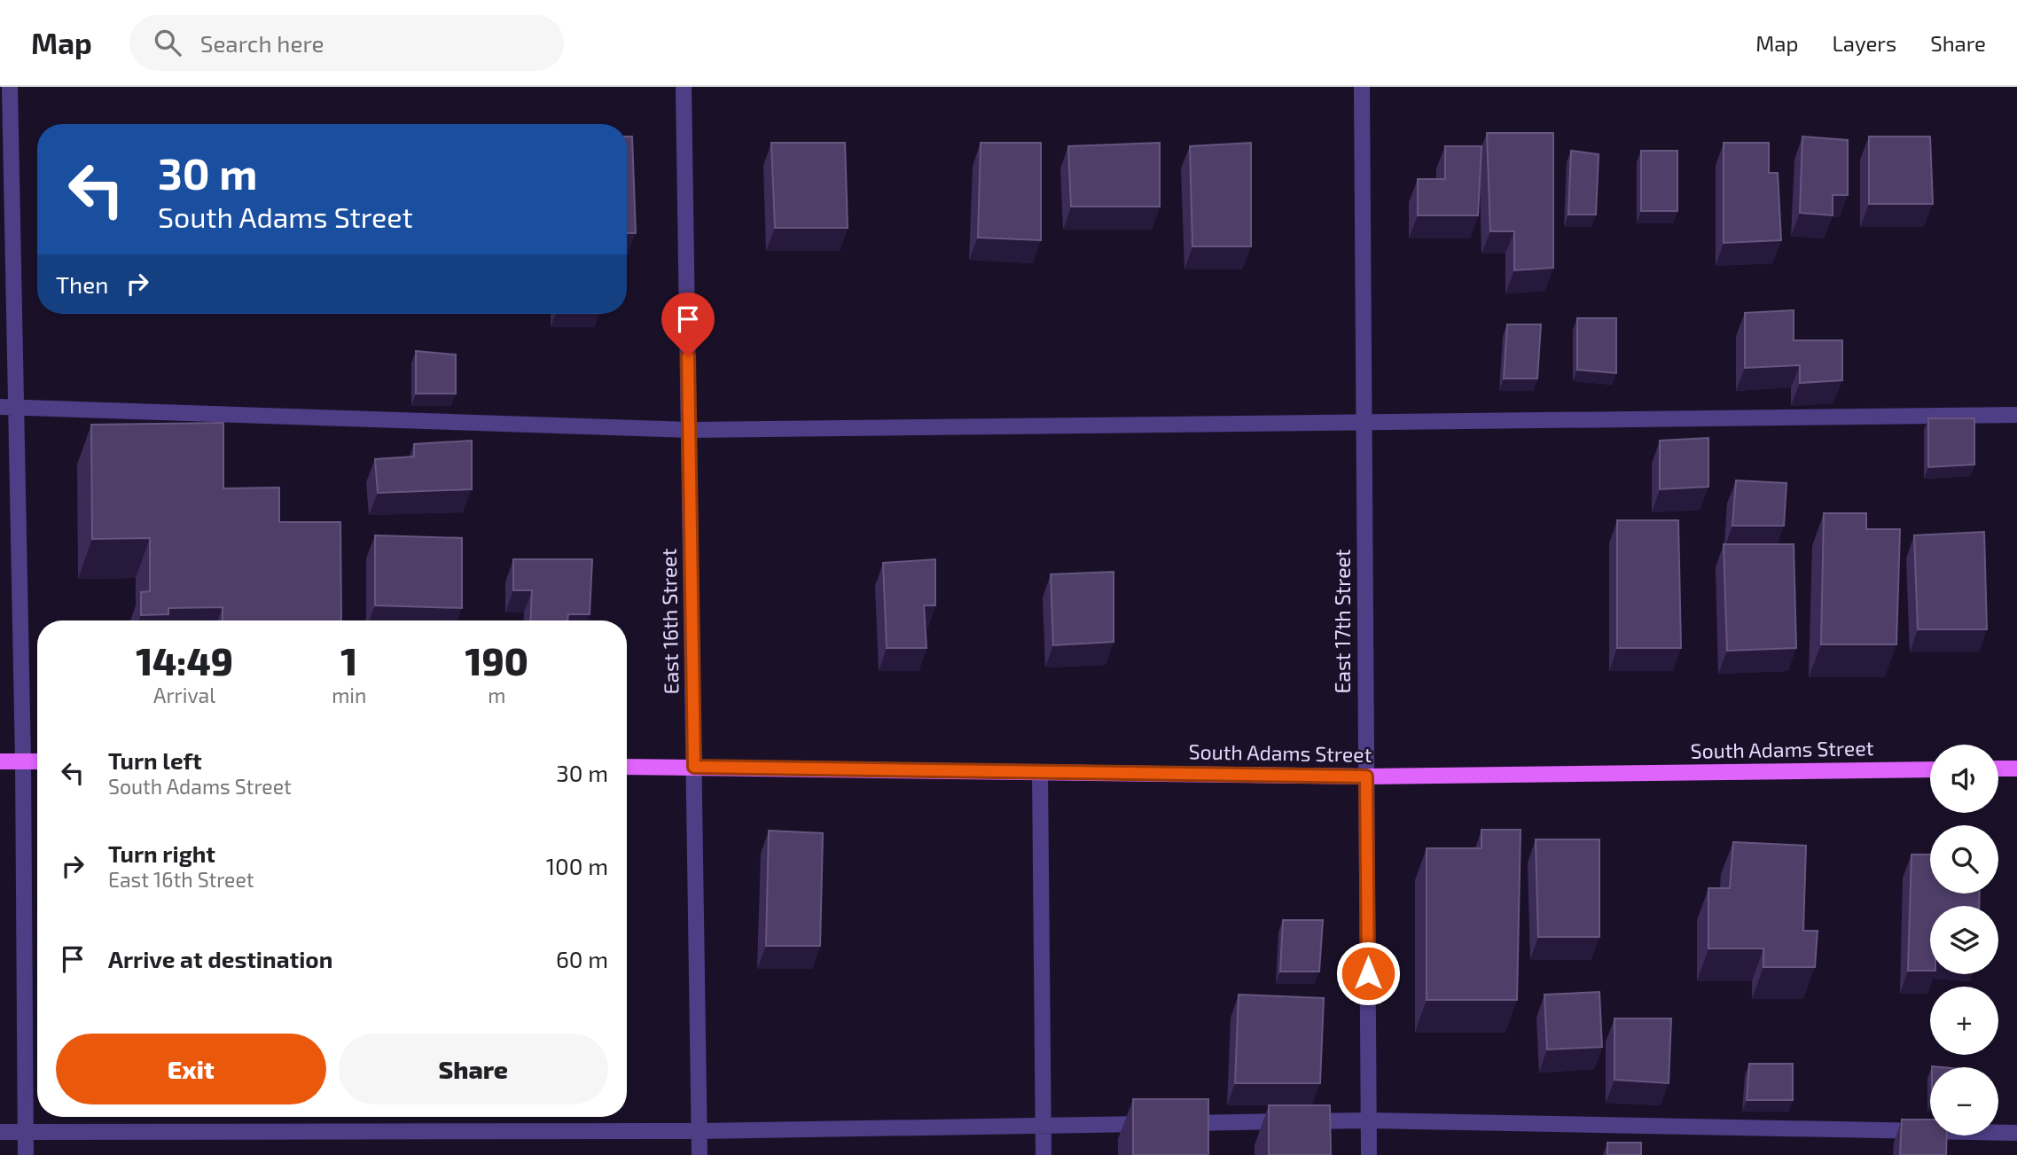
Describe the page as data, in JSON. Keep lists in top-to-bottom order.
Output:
{
  "streets": {
    "main road": ["South Adams Street"],
    "street": ["East 16th Street", "East 17th Street"]
  },
  "crossings": [
    ["East 16th Street", "South Adams Street"],
    ["East 17th Street", "South Adams Street"]
  ],
  "page": {
    "header": "Map",
    "search": "Search here",
    "nav": ["Map", "Layers", "Share"],
    "turn": ["30 m", "South Adams Street"],
    "then": "Then",
    "eta": [
      "14:49",
      "Arrival",
      "1",
      "min",
      "190",
      "m"
    ],
    "list": [
      {
        "name": "Turn left",
        "note": "South Adams Street",
        "value": "30 m"
      },
      {
        "name": "Turn right",
        "note": "East 16th Street",
        "value": "100 m"
      },
      {
        "name": "Arrive at destination",
        "value": "60 m"
      }
    ],
    "map_buttons": ["+", "−"],
    "buttons": ["Exit", "Share"]
  }
}
